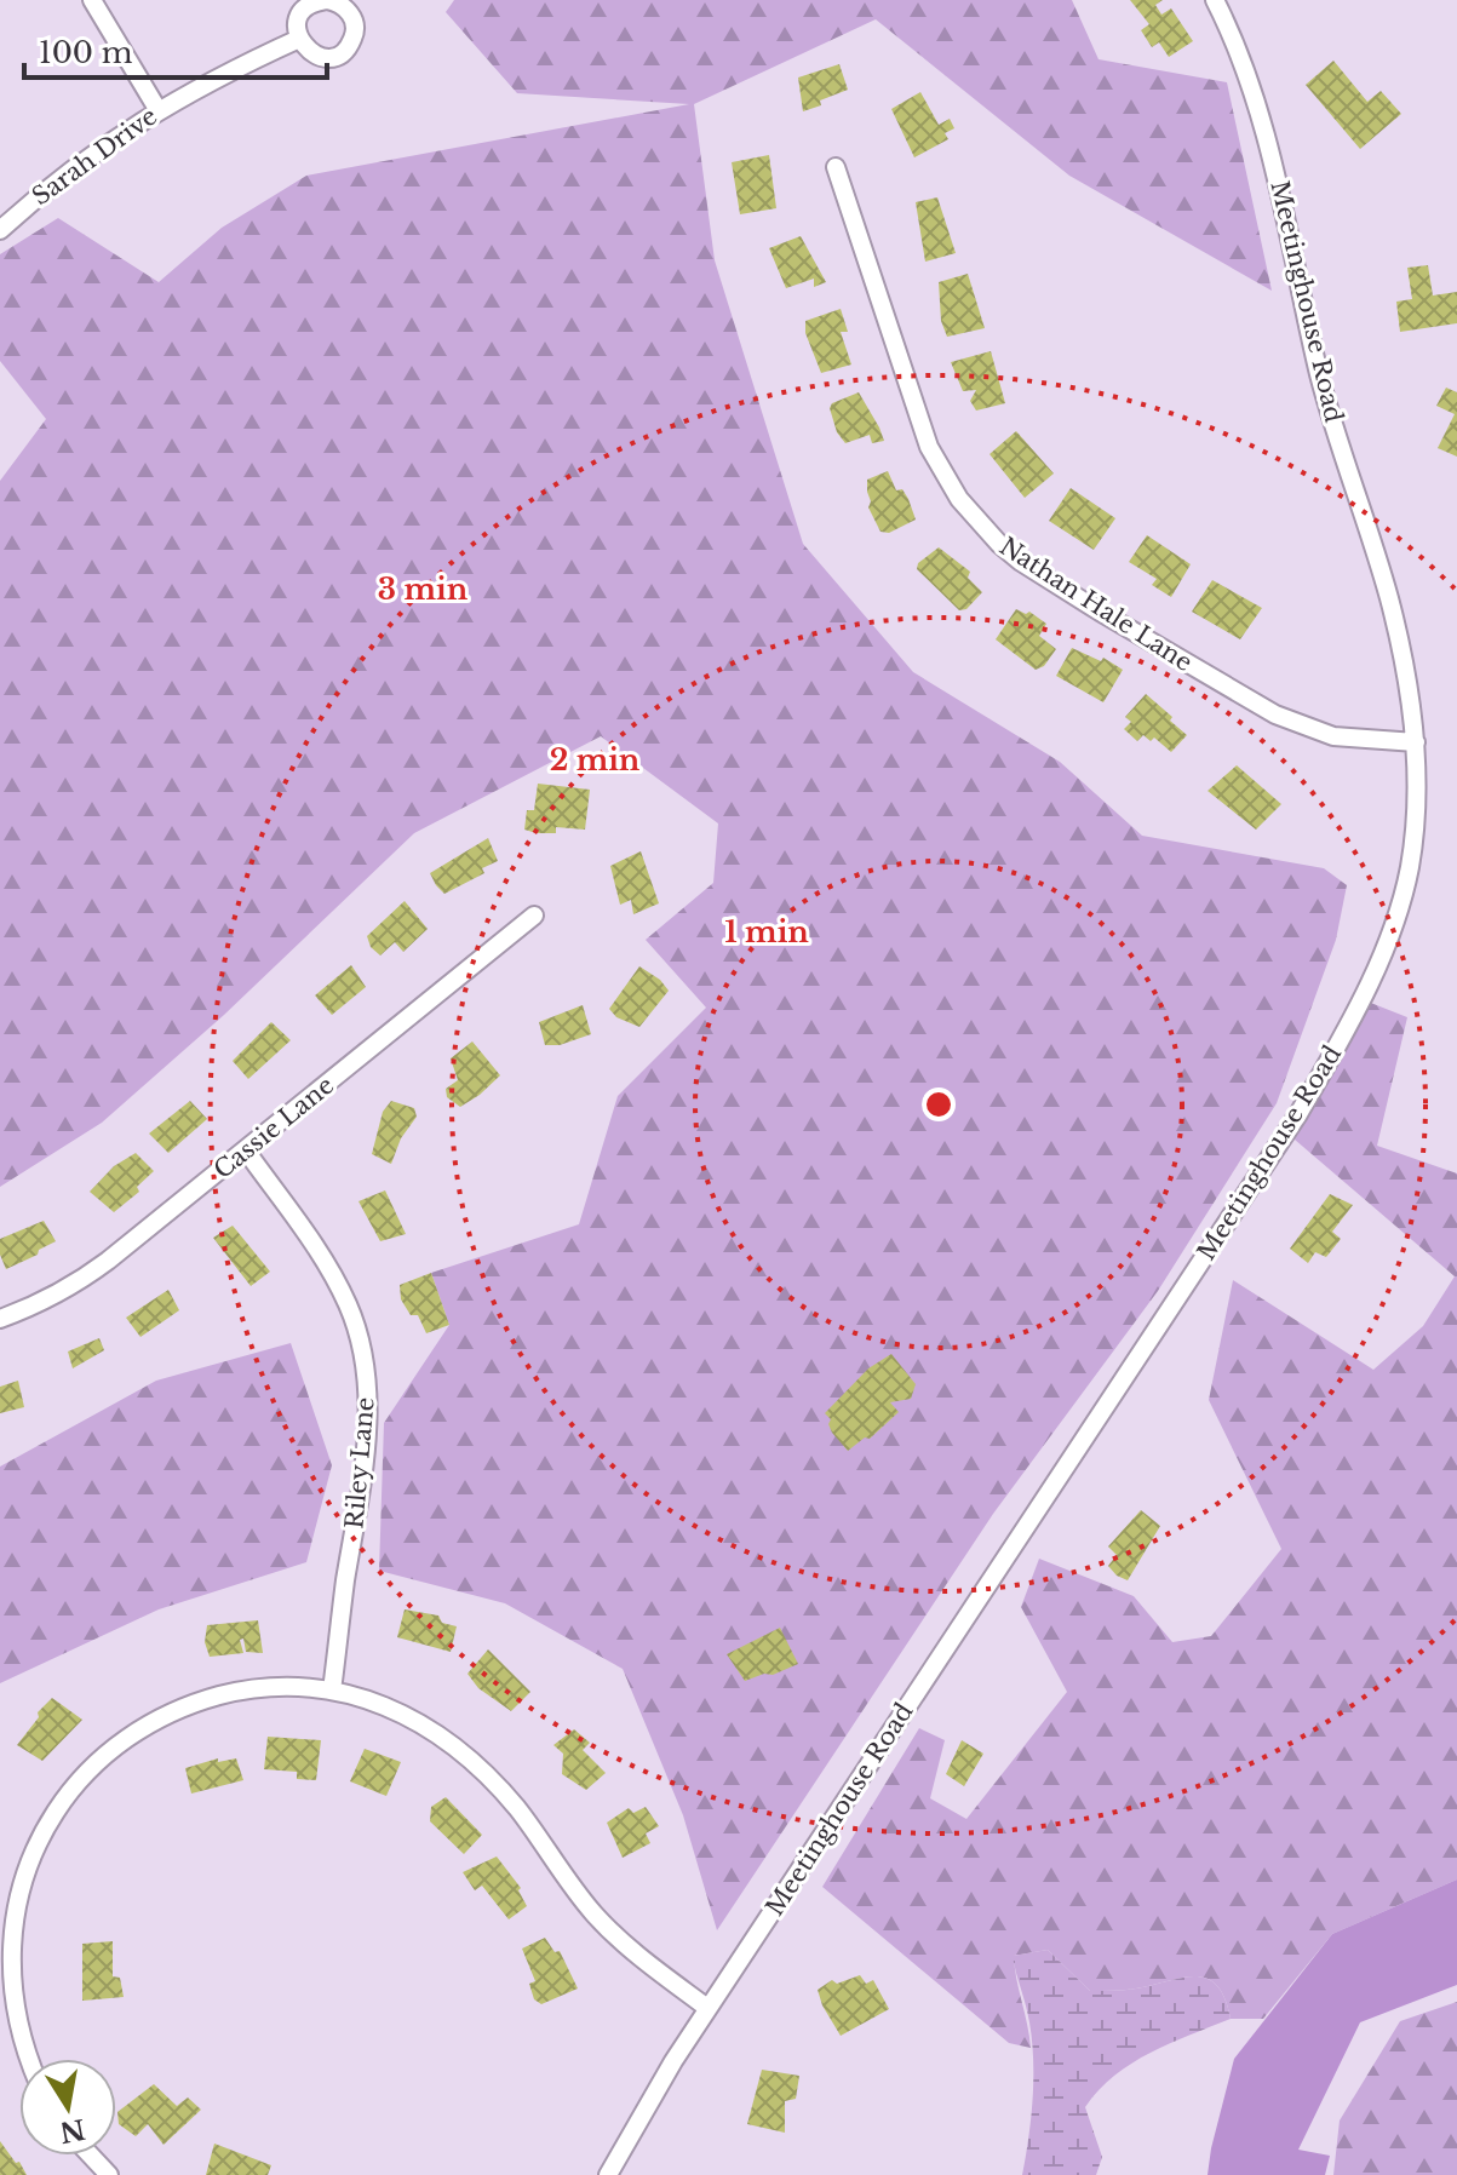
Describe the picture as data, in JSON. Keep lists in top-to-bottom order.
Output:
{
  "streets": {
    "street": [
      "Sarah Drive",
      "Meetinghouse Road",
      "Nathan Hale Lane",
      "Cassie Lane",
      "Riley Lane"
    ]
  },
  "crossings": [
    ["Meetinghouse Road", "Nathan Hale Lane"],
    ["Cassie Lane", "Riley Lane"]
  ],
  "scale_bar": "100 m",
  "north": "bottom",
  "rings": ["3 min", "2 min", "1 min"]
}
